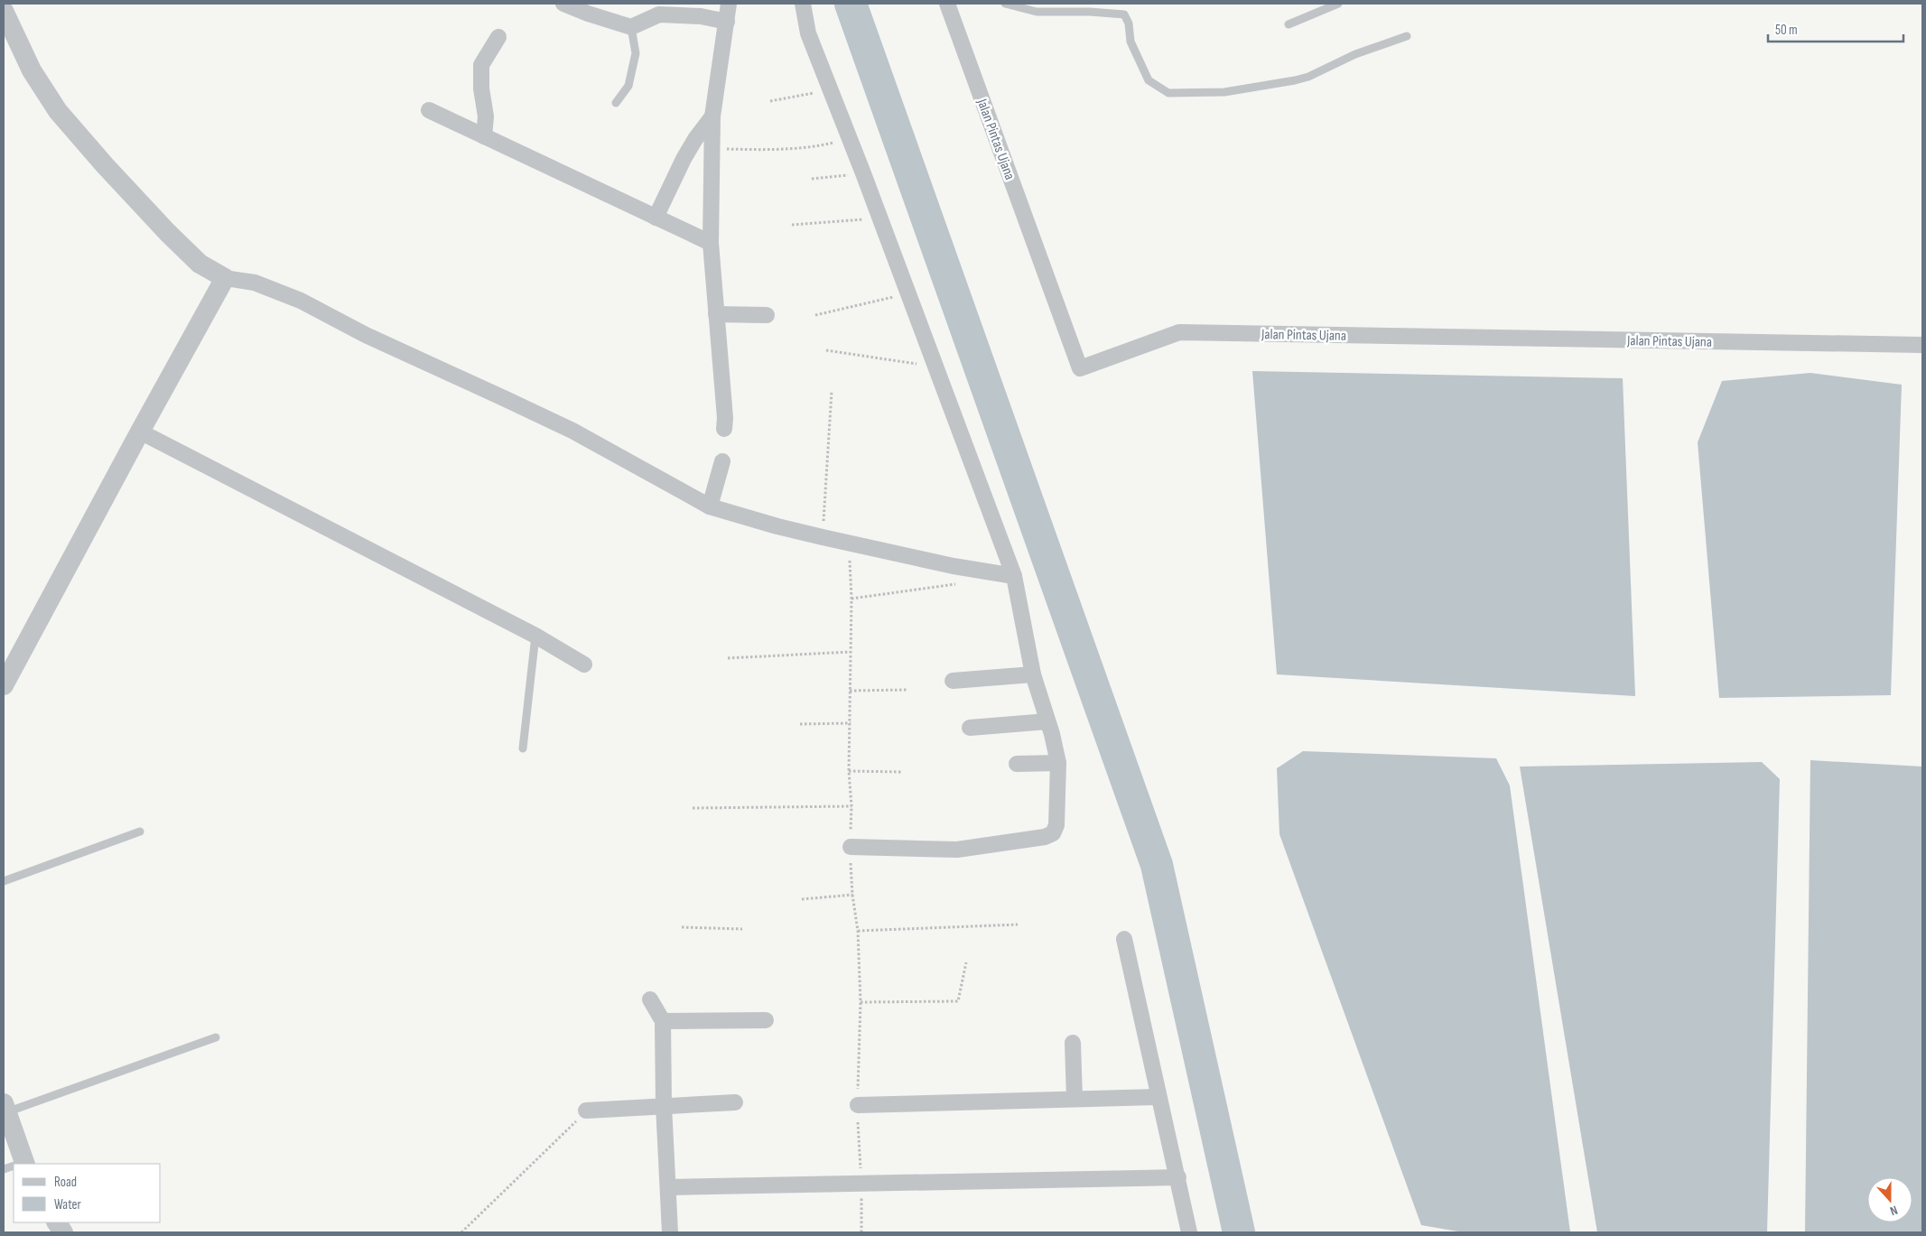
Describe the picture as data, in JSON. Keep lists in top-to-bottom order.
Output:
{
  "streets": {
    "street": ["Jalan Pintas Ujana"]
  },
  "legend": ["Road", "Water"],
  "scale_bar": "50 m",
  "north": "bottom"
}
